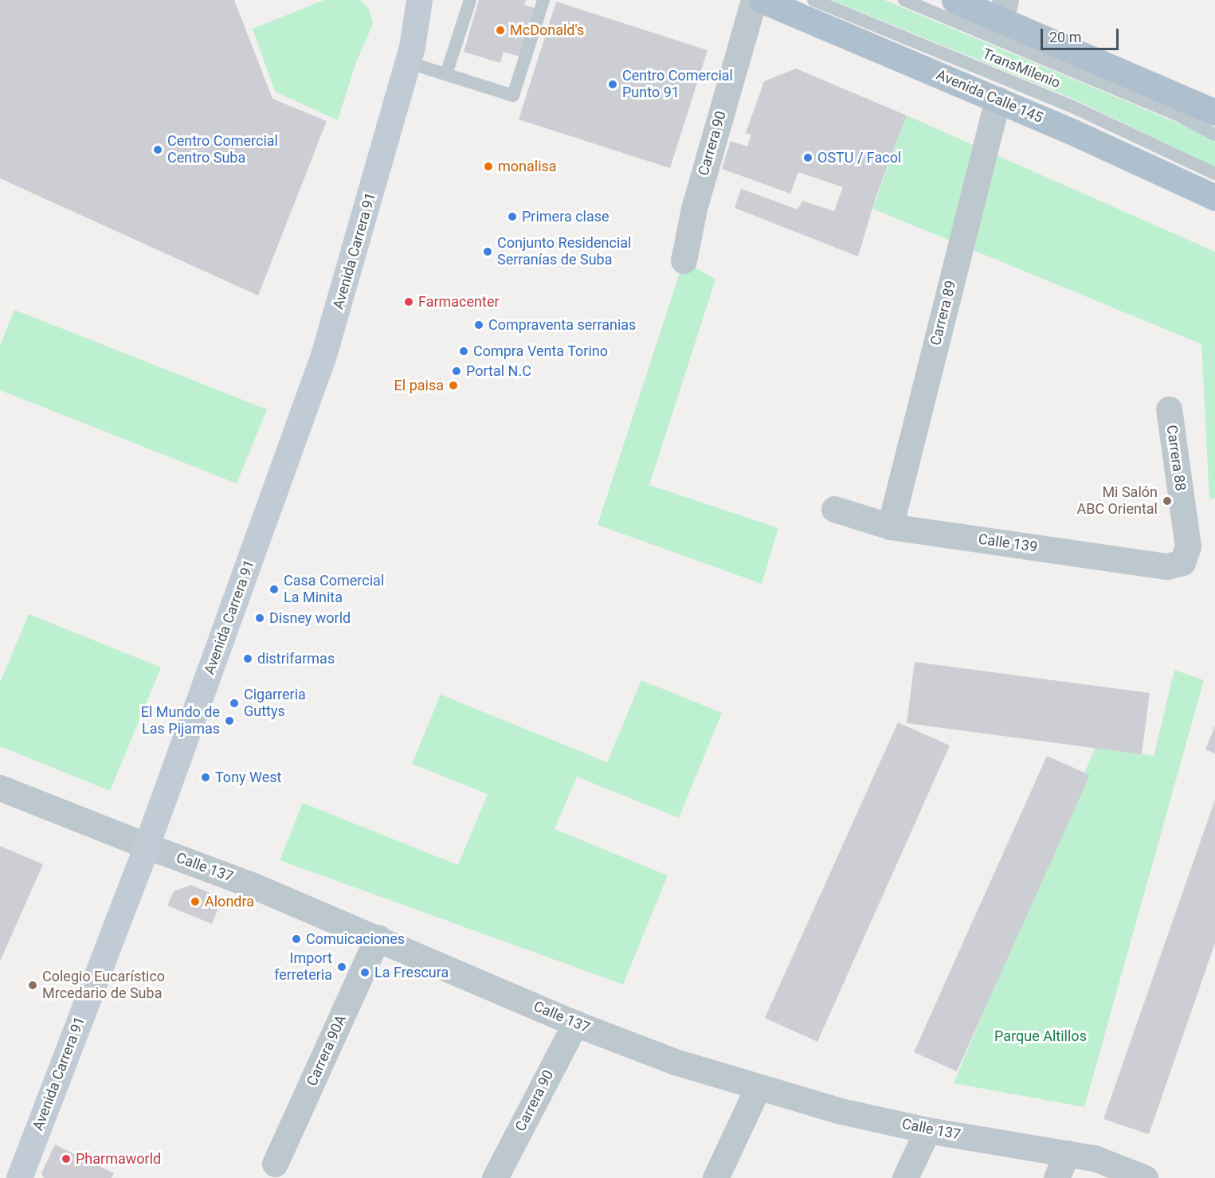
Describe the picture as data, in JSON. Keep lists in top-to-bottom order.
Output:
{
  "streets": {
    "main road": ["Avenida Calle 145", "Avenida Carrera 91"],
    "street": [
      "Carrera 90",
      "Carrera 89",
      "Carrera 88",
      "Calle 139",
      "Calle 137",
      "Carrera 90A"
    ],
    "lane": ["TransMilenio"]
  },
  "crossings": [
    ["Avenida Calle 145", "Carrera 89"],
    ["Carrera 90", "Calle 137"],
    ["Avenida Carrera 91", "Calle 137"],
    ["Carrera 89", "Calle 139"],
    ["Carrera 88", "Calle 139"],
    ["Calle 137", "Carrera 90A"]
  ],
  "parks": ["Parque Altillos"],
  "places": [
    "McDonald's",
    "Centro Comercial Punto 91",
    "Centro Comercial Centro Suba",
    "OSTU / Facol",
    "monalisa",
    "Primera clase",
    "Conjunto Residencial Serranías de Suba",
    "Farmacenter",
    "Compraventa serranias",
    "Compra Venta Torino",
    "Portal N.C",
    "El paisa",
    "Mi Salón ABC Oriental",
    "Casa Comercial La Minita",
    "Disney world",
    "distrifarmas",
    "Cigarreria Guttys",
    "El Mundo de Las Pijamas",
    "Tony West",
    "Alondra",
    "Comuicaciones",
    "Import ferreteria",
    "La Frescura",
    "Colegio Eucarístico Mrcedario de Suba",
    "Pharmaworld"
  ],
  "scale_bar": "20 m"
}
